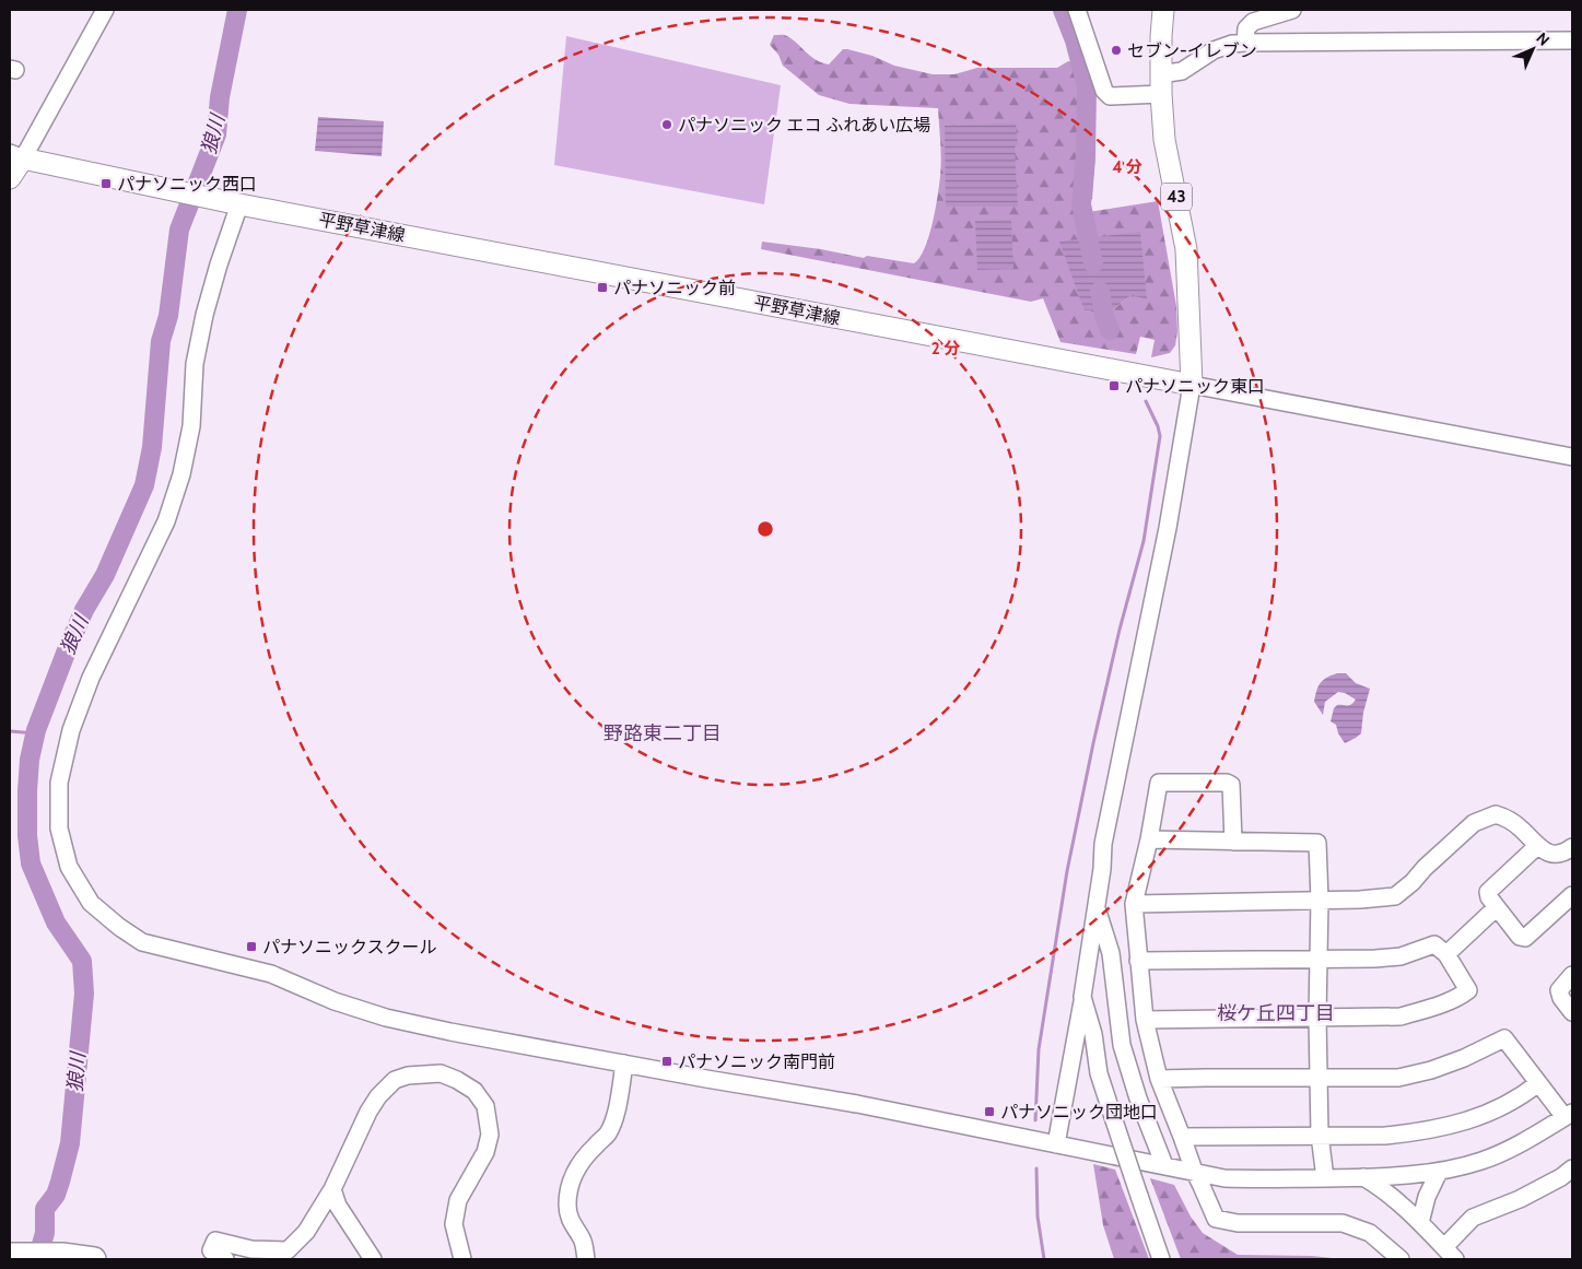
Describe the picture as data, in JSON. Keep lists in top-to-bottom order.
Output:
{
  "streets": {
    "main road": ["43", "平野草津線"]
  },
  "crossings": [
    ["43", "平野草津線"]
  ],
  "districts": ["野路東二丁目", "桜ケ丘四丁目"],
  "water": ["狼川"],
  "places": {
    "other": ["セブン-イレブン", "パナソニック エコ ふれあい広場"],
    "transit": [
      "パナソニック西口",
      "パナソニック前",
      "パナソニック東口",
      "パナソニックスクール",
      "パナソニック南門前",
      "パナソニック団地口"
    ]
  },
  "north": "top right",
  "rings": ["4 分", "2 分"]
}
